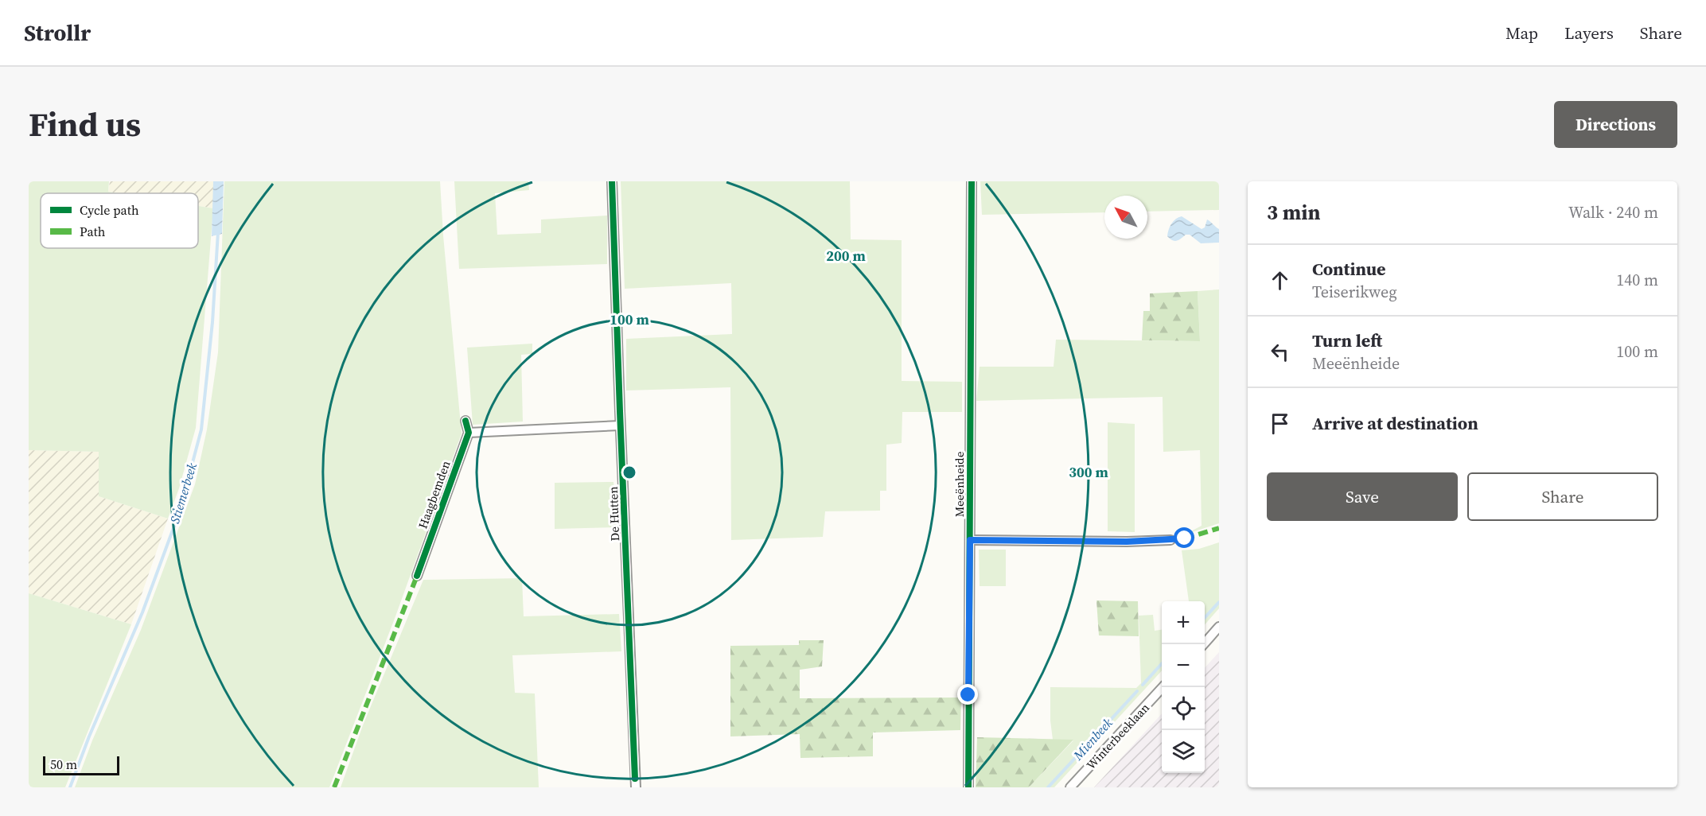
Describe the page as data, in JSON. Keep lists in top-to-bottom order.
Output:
{
  "streets": {
    "street": [
      "Meeënheide",
      "Haagbemden",
      "De Hutten",
      "Winterbeeklaan"
    ]
  },
  "water": ["Stiemerbeek", "Mienbeek"],
  "legend": ["Cycle path", "Path"],
  "scale_bar": "50 m",
  "north": "top left",
  "page": {
    "header": "Strollr",
    "nav": ["Map", "Layers", "Share"],
    "title": "Find us",
    "buttons": [
      "Directions",
      ["Save", "Share"]
    ],
    "heading": ["3 min", "Walk · 240 m"],
    "list": [
      ["Continue", "Teiserikweg", "140 m"],
      ["Turn left", "Meeënheide", "100 m"],
      "Arrive at destination"
    ],
    "map_buttons": ["+", "−"],
    "scale": "50 m"
  },
  "rings": ["200 m", "100 m", "300 m"]
}
